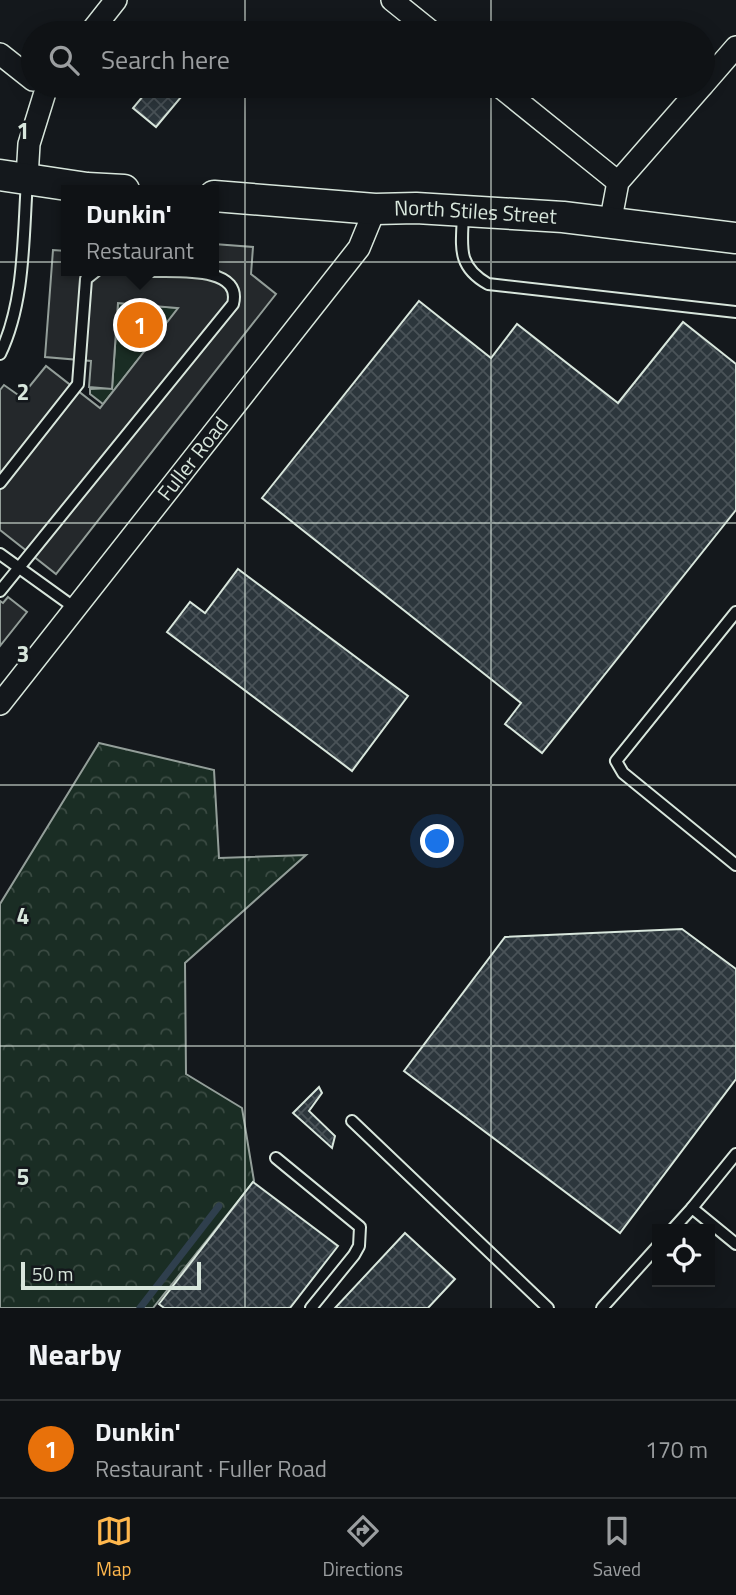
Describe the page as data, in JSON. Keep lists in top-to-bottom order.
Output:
{
  "streets": {
    "main road": ["North Stiles Street"],
    "street": ["Fuller Road"]
  },
  "crossings": [
    ["North Stiles Street", "Fuller Road"]
  ],
  "scale_bar": "50 m",
  "page": {
    "search": "Search here",
    "popup": ["Dunkin'", "Restaurant"],
    "pins": "1",
    "scale": "50 m",
    "heading": "Nearby",
    "list": [
      {
        "mark": "1",
        "name": "Dunkin'",
        "note": "Restaurant · Fuller Road",
        "value": "170 m"
      }
    ],
    "nav": ["Map", "Directions", "Saved"]
  },
  "grid": {
    "rows": [
      "1",
      "2",
      "3",
      "4",
      "5"
    ]
  }
}
